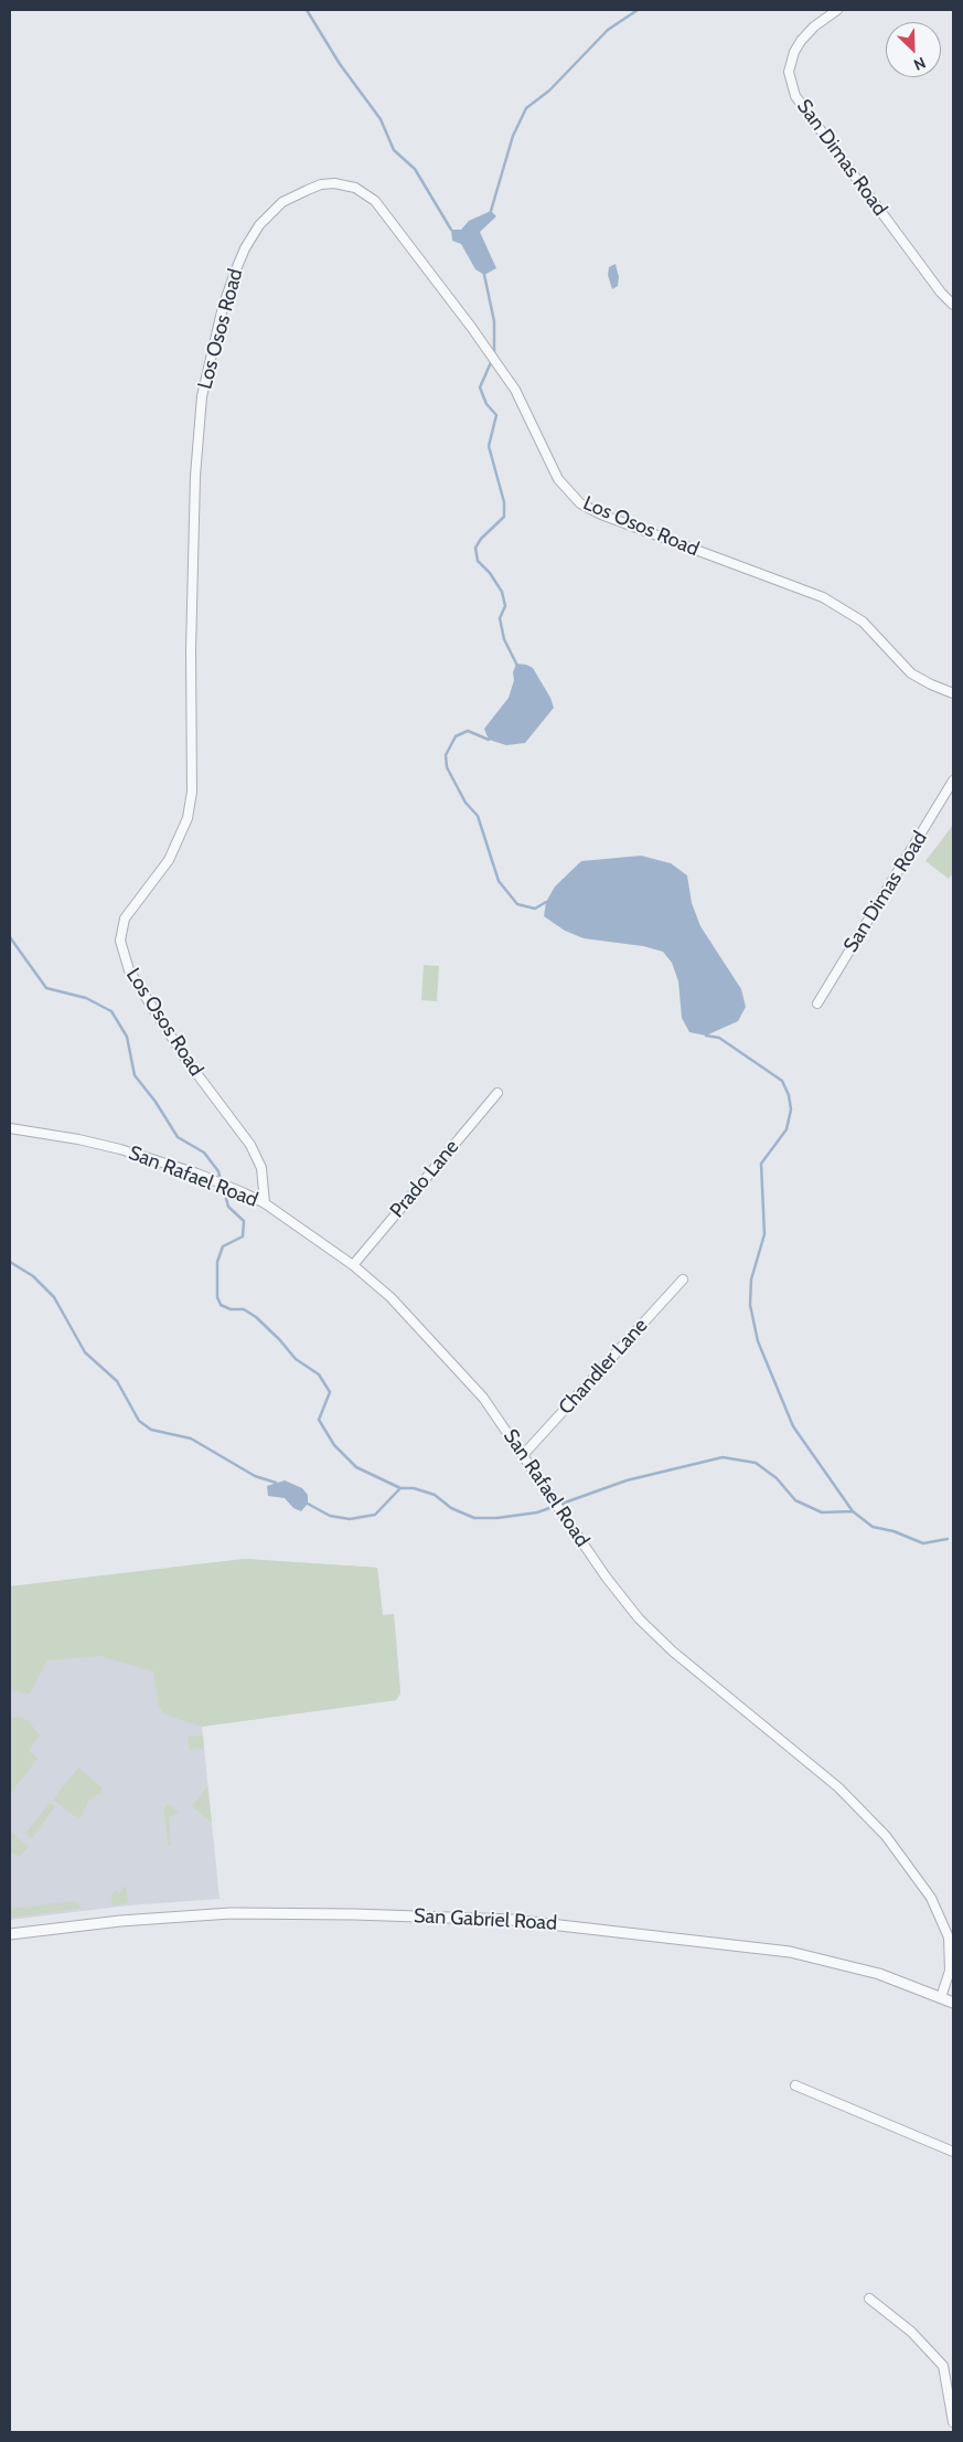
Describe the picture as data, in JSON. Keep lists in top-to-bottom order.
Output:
{
  "streets": {
    "street": [
      "San Dimas Road",
      "Los Osos Road",
      "San Rafael Road",
      "Prado Lane",
      "Chandler Lane",
      "San Gabriel Road"
    ]
  },
  "crossings": [
    ["Los Osos Road", "San Rafael Road"],
    ["San Rafael Road", "Prado Lane"],
    ["San Rafael Road", "Chandler Lane"],
    ["San Rafael Road", "San Gabriel Road"]
  ],
  "north": "bottom right"
}
